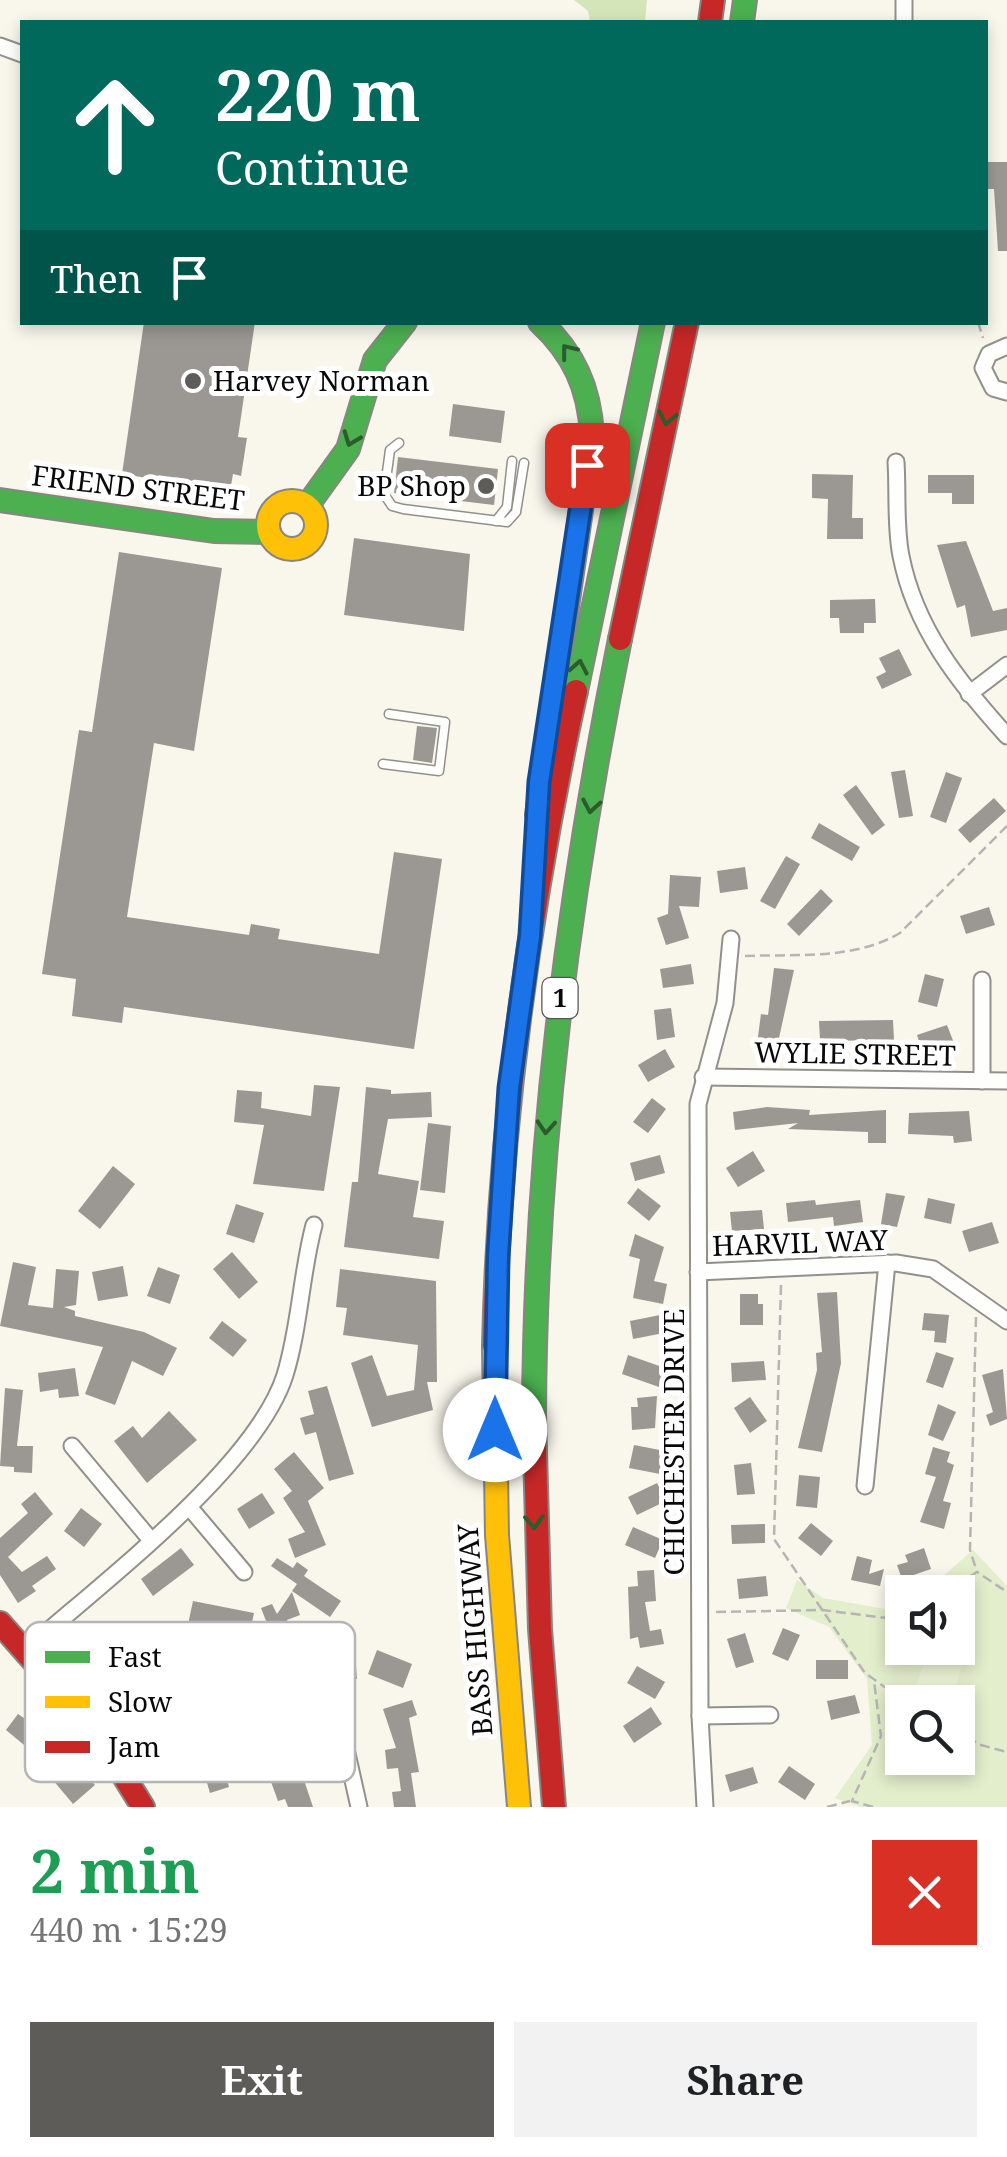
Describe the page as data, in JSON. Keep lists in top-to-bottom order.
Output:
{
  "streets": {
    "main road": ["FRIEND STREET", "1", "BASS HIGHWAY"],
    "street": ["WYLIE STREET", "HARVIL WAY", "CHICHESTER DRIVE"]
  },
  "crossings": [
    ["WYLIE STREET", "CHICHESTER DRIVE"],
    ["HARVIL WAY", "CHICHESTER DRIVE"]
  ],
  "places": ["Harvey Norman", "BP Shop"],
  "legend": ["Fast", "Slow", "Jam"],
  "page": {
    "turn": ["220 m", "Continue"],
    "then": "Then",
    "heading": ["2 min", "440 m · 15:29"],
    "buttons": ["Exit", "Share"]
  }
}
